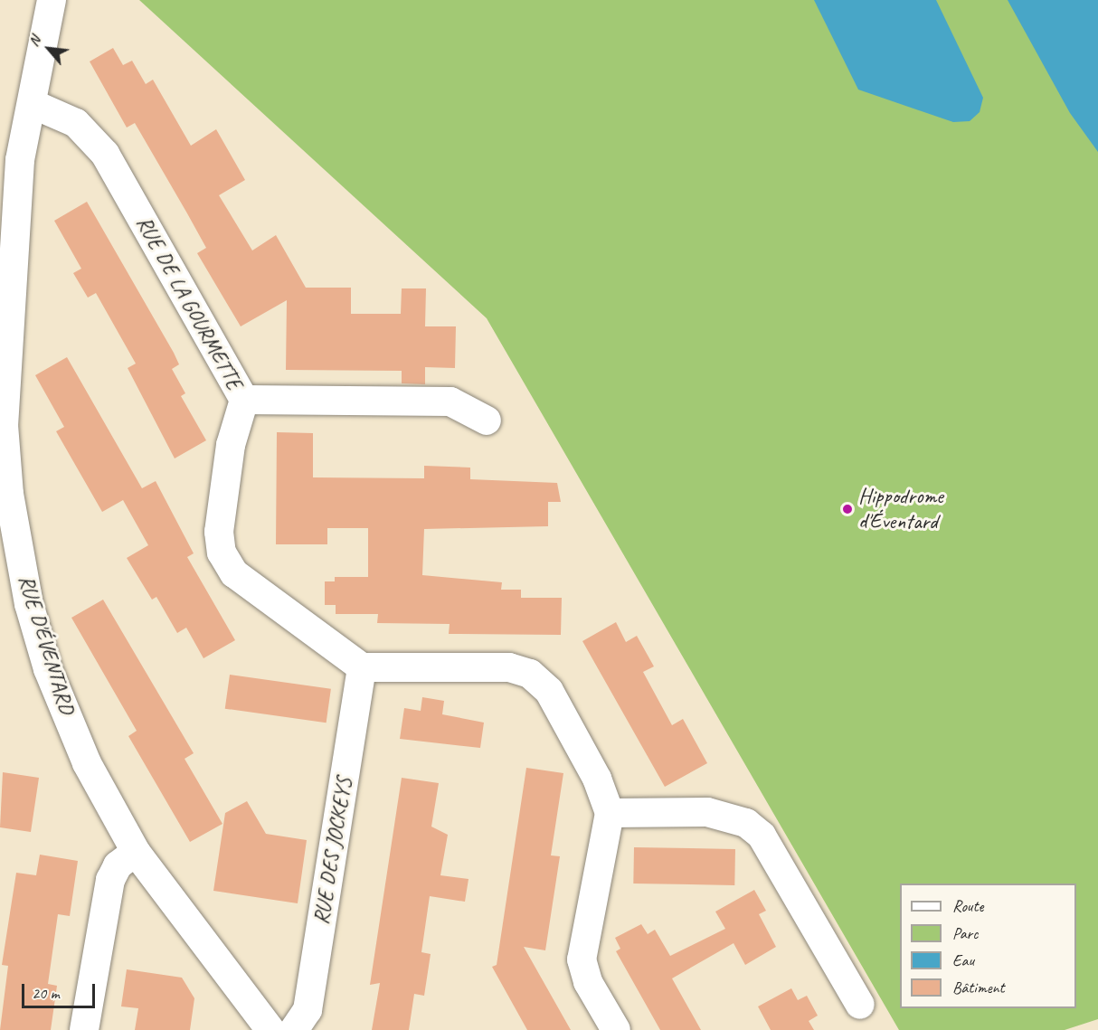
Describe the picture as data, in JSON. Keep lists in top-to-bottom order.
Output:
{
  "streets": {
    "street": ["RUE DE LA GOURMETTE", "RUE D'ÉVENTARD", "RUE DES JOCKEYS"]
  },
  "crossings": [
    ["RUE DE LA GOURMETTE", "RUE D'ÉVENTARD"],
    ["RUE DE LA GOURMETTE", "RUE DES JOCKEYS"]
  ],
  "places": ["Hippodrome d'Éventard"],
  "legend": [
    "Route",
    "Parc",
    "Eau",
    "Bâtiment"
  ],
  "scale_bar": "20 m",
  "north": "top left"
}
